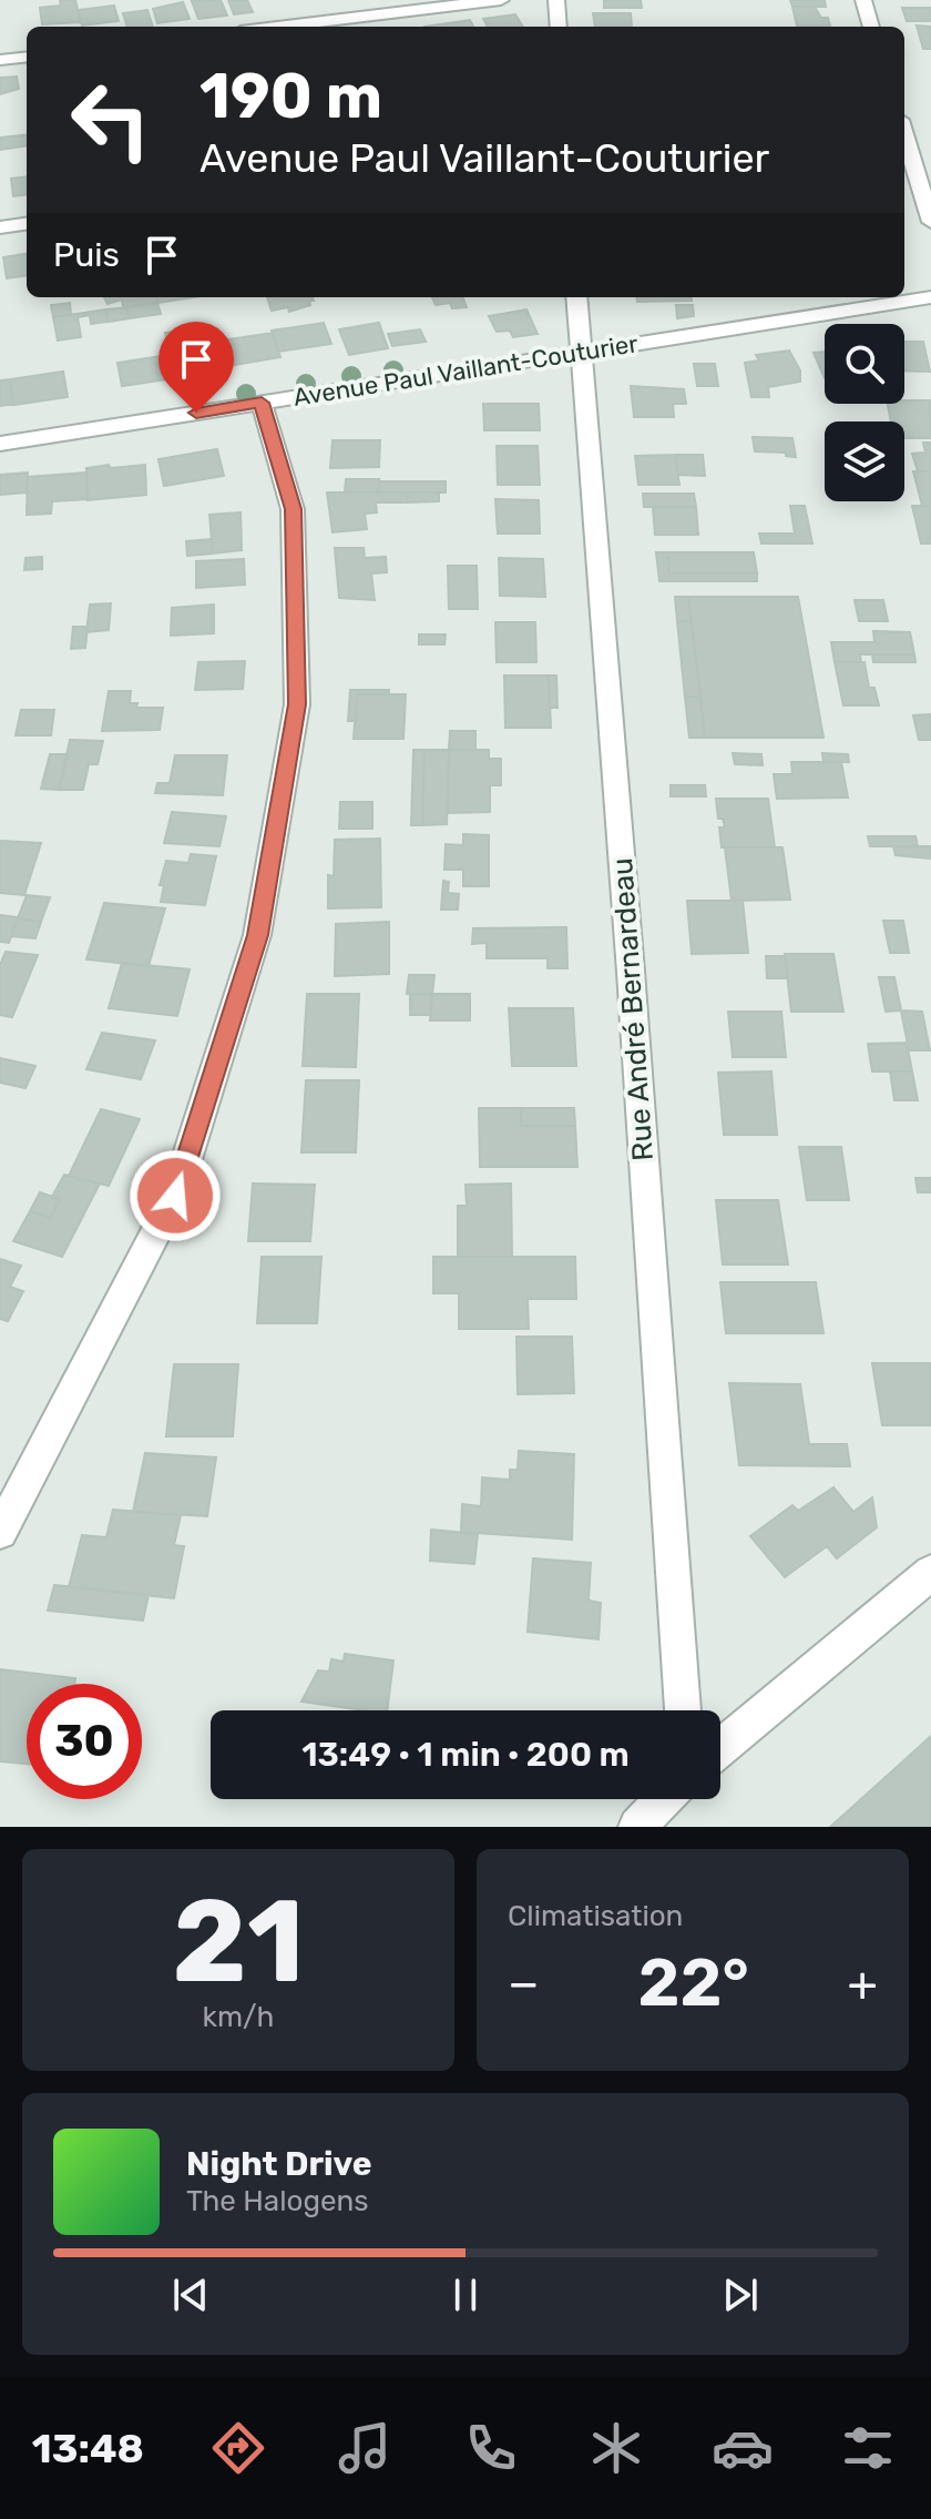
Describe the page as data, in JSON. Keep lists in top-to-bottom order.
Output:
{
  "streets": {
    "street": ["Avenue Paul Vaillant-Couturier", "Rue André Bernardeau"]
  },
  "crossings": [
    ["Avenue Paul Vaillant-Couturier", "Rue André Bernardeau"]
  ],
  "page": {
    "turn": ["190 m", "Avenue Paul Vaillant-Couturier"],
    "then": "Puis",
    "limit": "30",
    "trip": "13:49 · 1 min · 200 m",
    "tile": [
      ["21", "km/h"],
      "Climatisation"
    ],
    "heat": ["−", "22°", "+"],
    "song": ["Night Drive", "The Halogens"],
    "tabs": "13:48"
  }
}
